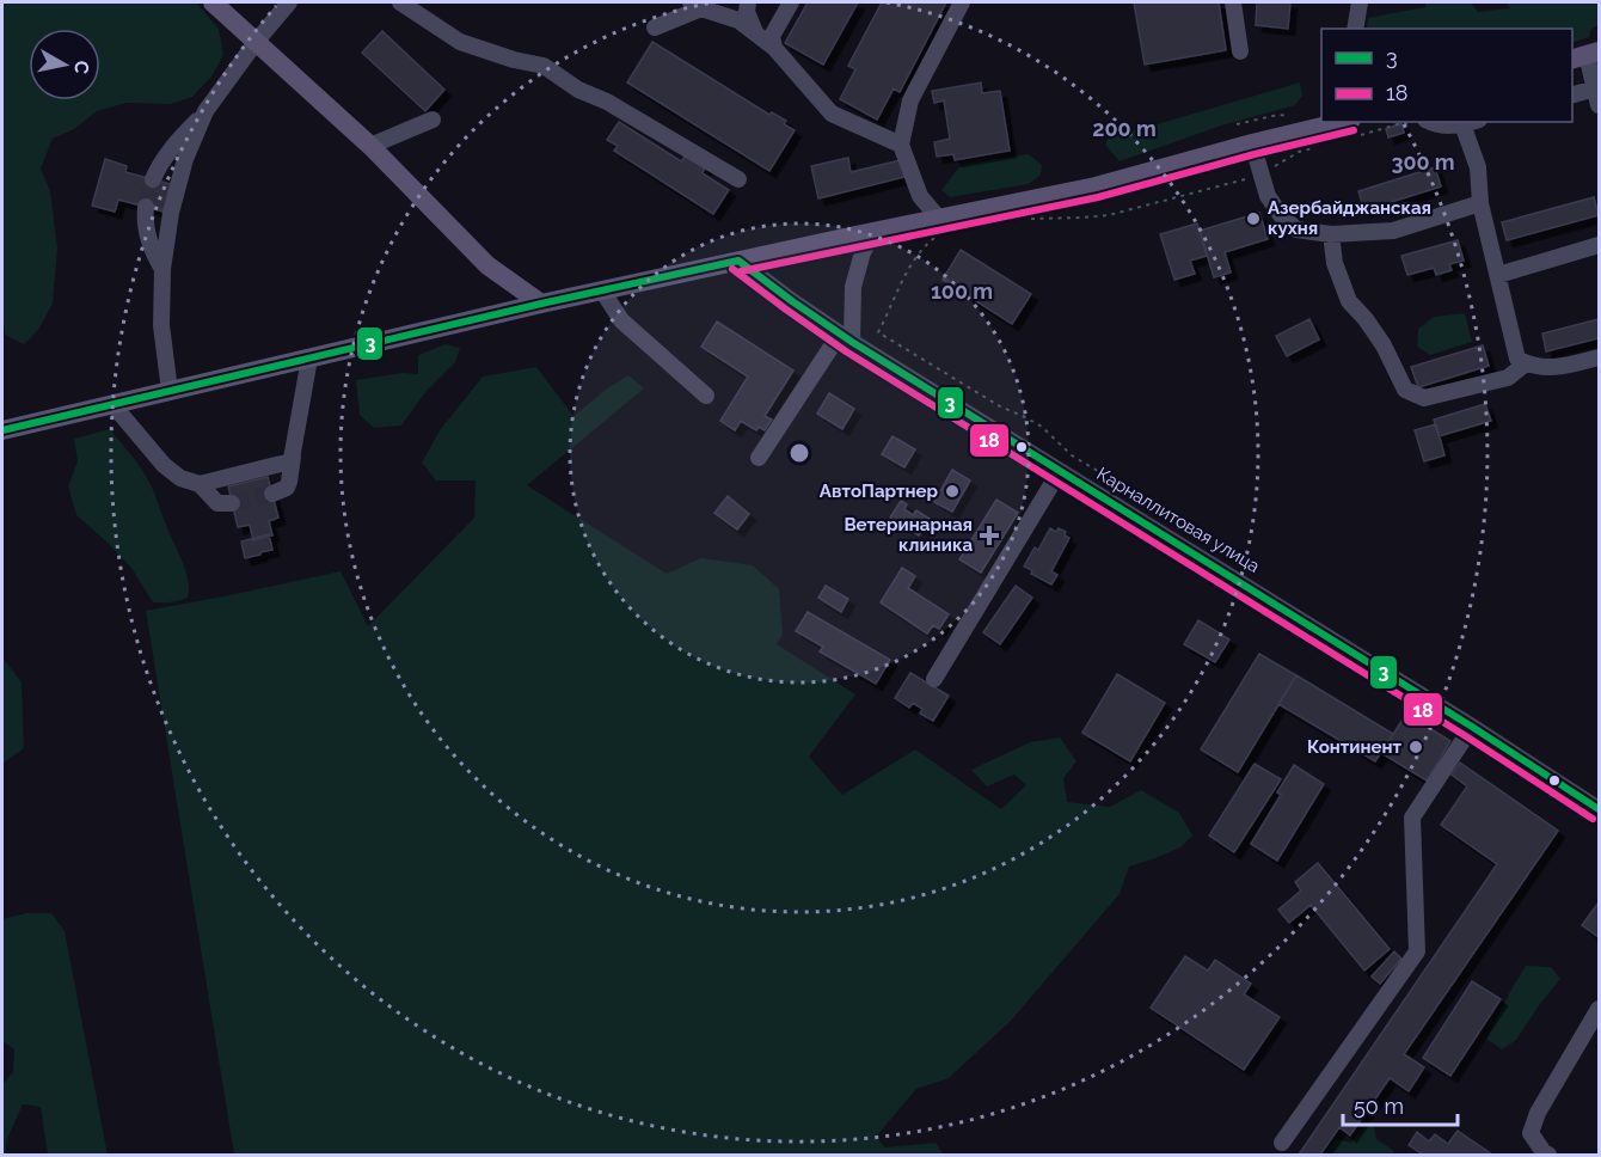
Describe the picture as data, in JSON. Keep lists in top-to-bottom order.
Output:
{
  "streets": {
    "street": ["Карналлитовая улица"]
  },
  "places": {
    "other": ["Азербайджанская кухня", "АвтоПартнер", "Континент"],
    "health": ["Ветеринарная клиника"]
  },
  "lines": ["transit line 18", "transit line 3"],
  "legend": ["3", "18"],
  "scale_bar": "50 m",
  "north": "right",
  "rings": ["200 m", "300 m", "100 m"]
}
